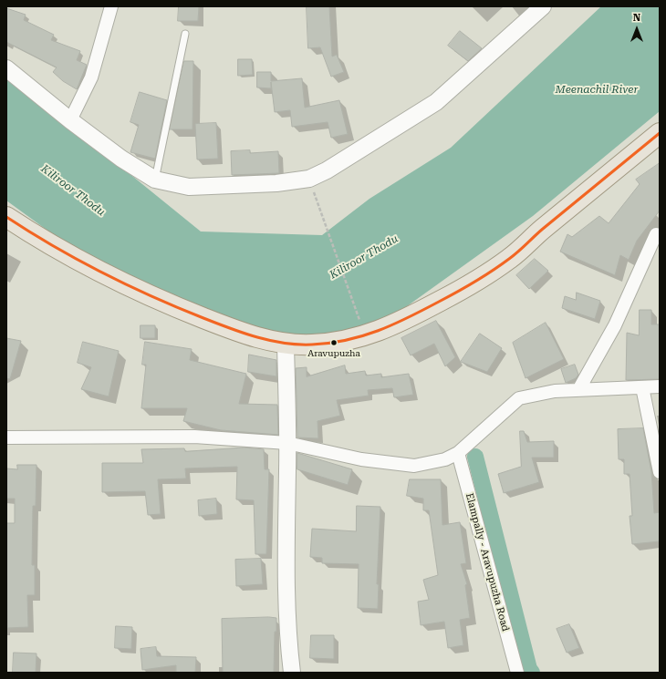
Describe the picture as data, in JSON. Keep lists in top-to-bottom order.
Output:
{
  "streets": {
    "street": ["Elampally - Aravupuzha Road"]
  },
  "water": ["Meenachil River", "Kiliroor Thodu"],
  "places": ["Aravupuzha"],
  "north": "top"
}
